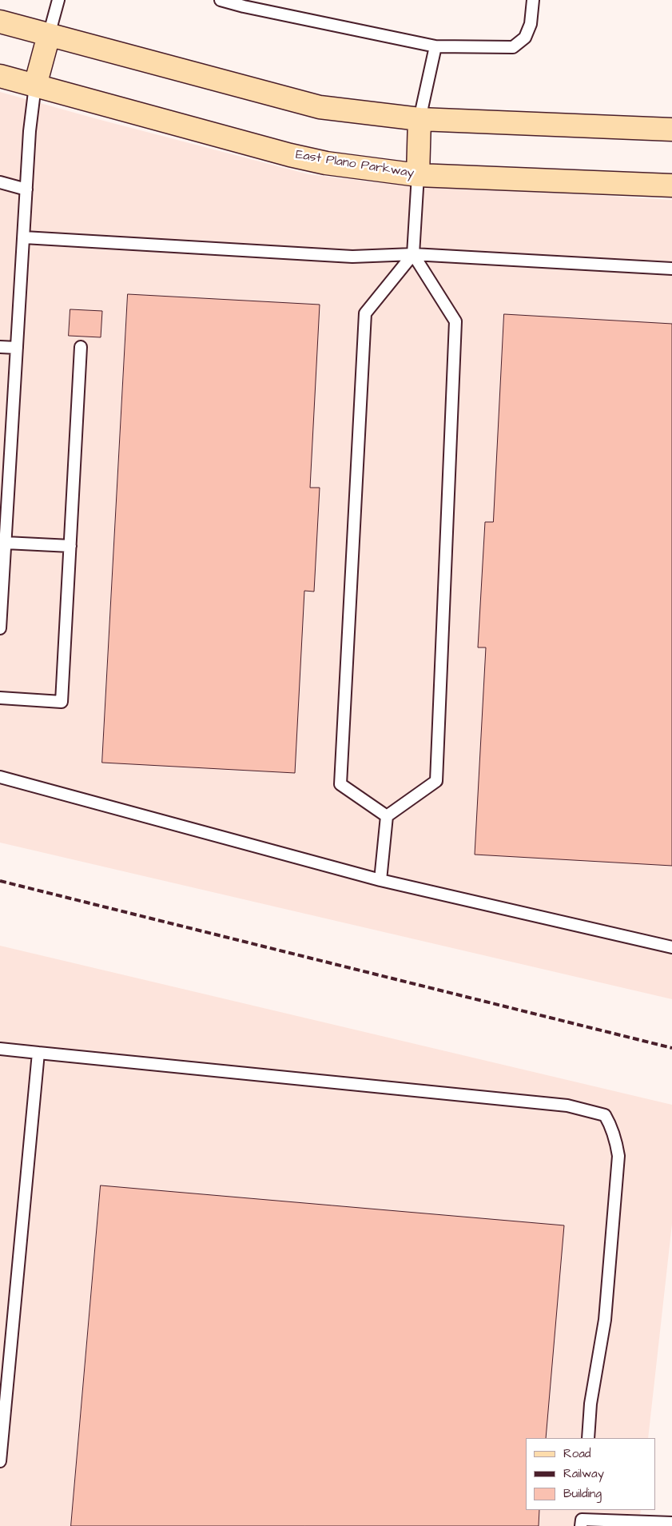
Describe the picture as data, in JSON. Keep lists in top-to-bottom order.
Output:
{
  "streets": {
    "main road": ["East Plano Parkway"]
  },
  "legend": ["Road", "Railway", "Building"]
}
